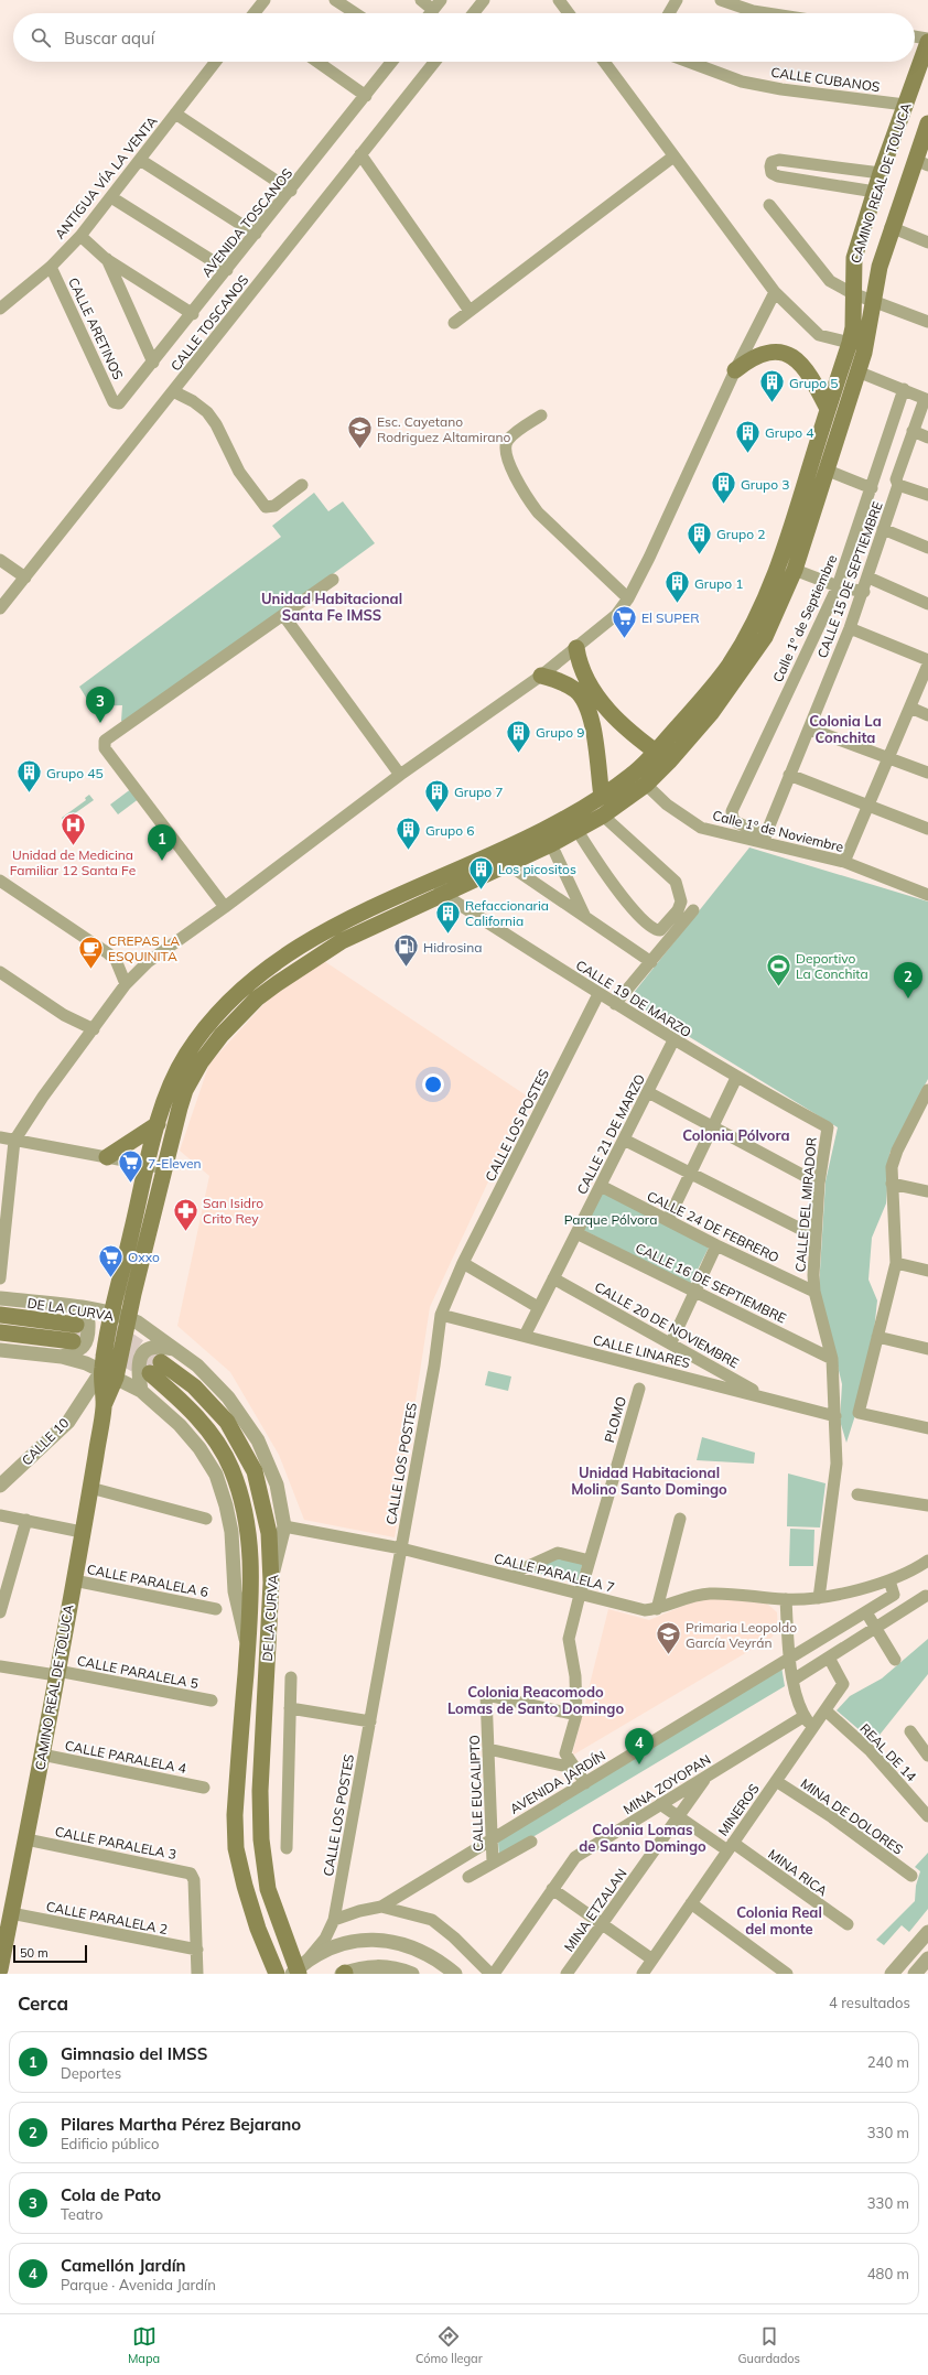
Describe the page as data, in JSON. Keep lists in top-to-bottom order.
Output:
{
  "streets": {
    "main road": ["CAMINO REAL DE TOLUCA", "DE LA CURVA"],
    "street": [
      "CALLE CUBANOS",
      "ANTIGUA VÍA LA VENTA",
      "AVENIDA TOSCANOS",
      "CALLE TOSCANOS",
      "CALLE ARETINOS",
      "CALLE 15 DE SEPTIEMBRE",
      "Calle 1º de Septiembre",
      "Calle 1º de Noviembre",
      "CALLE 19 DE MARZO",
      "CALLE LOS POSTES",
      "CALLE 21 DE MARZO",
      "CALLE DEL MIRADOR",
      "CALLE 24 DE FEBRERO",
      "CALLE 16 DE SEPTIEMBRE",
      "CALLE 20 DE NOVIEMBRE",
      "CALLE LINARES",
      "PLOMO",
      "CALLE 10",
      "CALLE PARALELA 7",
      "CALLE PARALELA 6",
      "CALLE PARALELA 5",
      "REAL DE 14",
      "CALLE PARALELA 4",
      "AVENIDA JARDÍN",
      "MINA ZOYOPAN",
      "CALLE EUCALIPTO",
      "MINEROS",
      "MINA DE DOLORES",
      "CALLE PARALELA 3",
      "MINA RICA",
      "MINA ETZALAN",
      "CALLE PARALELA 2"
    ]
  },
  "crossings": [
    ["CALLE CUBANOS", "CAMINO REAL DE TOLUCA"],
    ["ANTIGUA VÍA LA VENTA", "CALLE ARETINOS"],
    ["CAMINO REAL DE TOLUCA", "Calle 1º de Noviembre"],
    ["CAMINO REAL DE TOLUCA", "CALLE 19 DE MARZO"],
    ["CAMINO REAL DE TOLUCA", "DE LA CURVA"],
    ["CAMINO REAL DE TOLUCA", "CALLE 10"],
    ["CAMINO REAL DE TOLUCA", "CALLE PARALELA 6"],
    ["CAMINO REAL DE TOLUCA", "CALLE PARALELA 5"],
    ["CAMINO REAL DE TOLUCA", "CALLE PARALELA 4"],
    ["CAMINO REAL DE TOLUCA", "CALLE PARALELA 3"],
    ["CAMINO REAL DE TOLUCA", "CALLE PARALELA 2"],
    ["AVENIDA TOSCANOS", "CALLE ARETINOS"],
    ["CALLE 15 DE SEPTIEMBRE", "Calle 1º de Septiembre"],
    ["CALLE 15 DE SEPTIEMBRE", "Calle 1º de Noviembre"],
    ["Calle 1º de Septiembre", "Calle 1º de Noviembre"],
    ["CALLE 19 DE MARZO", "CALLE LOS POSTES"],
    ["CALLE 19 DE MARZO", "CALLE 21 DE MARZO"],
    ["CALLE 19 DE MARZO", "CALLE DEL MIRADOR"],
    ["CALLE LOS POSTES", "DE LA CURVA"],
    ["CALLE LOS POSTES", "CALLE LINARES"],
    ["CALLE LOS POSTES", "CALLE PARALELA 7"],
    ["CALLE 21 DE MARZO", "CALLE 24 DE FEBRERO"],
    ["CALLE 21 DE MARZO", "CALLE 16 DE SEPTIEMBRE"],
    ["CALLE 21 DE MARZO", "CALLE 20 DE NOVIEMBRE"],
    ["CALLE 21 DE MARZO", "CALLE LINARES"],
    ["CALLE DEL MIRADOR", "CALLE 24 DE FEBRERO"],
    ["CALLE DEL MIRADOR", "CALLE 16 DE SEPTIEMBRE"],
    ["CALLE DEL MIRADOR", "CALLE LINARES"],
    ["CALLE DEL MIRADOR", "CALLE PARALELA 7"],
    ["DE LA CURVA", "CALLE 10"],
    ["DE LA CURVA", "CALLE PARALELA 7"],
    ["CALLE 20 DE NOVIEMBRE", "CALLE LINARES"],
    ["PLOMO", "CALLE PARALELA 7"],
    ["PLOMO", "CALLE EUCALIPTO"],
    ["CALLE PARALELA 7", "AVENIDA JARDÍN"],
    ["REAL DE 14", "MINEROS"],
    ["AVENIDA JARDÍN", "CALLE EUCALIPTO"],
    ["MINA ZOYOPAN", "MINA RICA"],
    ["MINA ZOYOPAN", "MINA ETZALAN"],
    ["MINEROS", "MINA DE DOLORES"],
    ["MINEROS", "MINA RICA"],
    ["CALLE PARALELA 3", "CALLE PARALELA 2"],
    ["MINA RICA", "MINA ETZALAN"]
  ],
  "districts": [
    "Unidad Habitacional Santa Fe IMSS",
    "Colonia La Conchita",
    "Colonia Pólvora",
    "Unidad Habitacional Molino Santo Domingo",
    "Colonia Reacomodo Lomas de Santo Domingo",
    "Colonia Lomas de Santo Domingo",
    "Colonia Real del monte"
  ],
  "parks": ["Parque Pólvora"],
  "places": {
    "building": [
      "Grupo 5",
      "Grupo 4",
      "Grupo 3",
      "Grupo 2",
      "Grupo 1",
      "Grupo 9",
      "Grupo 45",
      "Grupo 7",
      "Grupo 6",
      "Los picositos",
      "Refaccionaria California"
    ],
    "school or university": ["Esc. Cayetano Rodriguez Altamirano", "Primaria Leopoldo García Veyrán"],
    "supermarket": ["El SUPER", "7-Eleven", "Oxxo"],
    "hospital": ["Unidad de Medicina Familiar 12 Santa Fe"],
    "fuel station": ["Hidrosina"],
    "cafe": ["CREPAS LA ESQUINITA"],
    "sports": ["Deportivo La Conchita"],
    "pharmacy": ["San Isidro Crito Rey"]
  },
  "scale_bar": "50 m",
  "page": {
    "search": "Buscar aquí",
    "pins": [
      "3",
      "1",
      "2",
      "4"
    ],
    "scale": "50 m",
    "heading": ["Cerca", "4 resultados"],
    "list": [
      {
        "mark": "1",
        "name": "Gimnasio del IMSS",
        "note": "Deportes",
        "value": "240 m"
      },
      {
        "mark": "2",
        "name": "Pilares Martha Pérez Bejarano",
        "note": "Edificio público",
        "value": "330 m"
      },
      {
        "mark": "3",
        "name": "Cola de Pato",
        "note": "Teatro",
        "value": "330 m"
      },
      {
        "mark": "4",
        "name": "Camellón Jardín",
        "note": "Parque · Avenida Jardín",
        "value": "480 m"
      }
    ],
    "nav": ["Mapa", "Cómo llegar", "Guardados"]
  }
}
